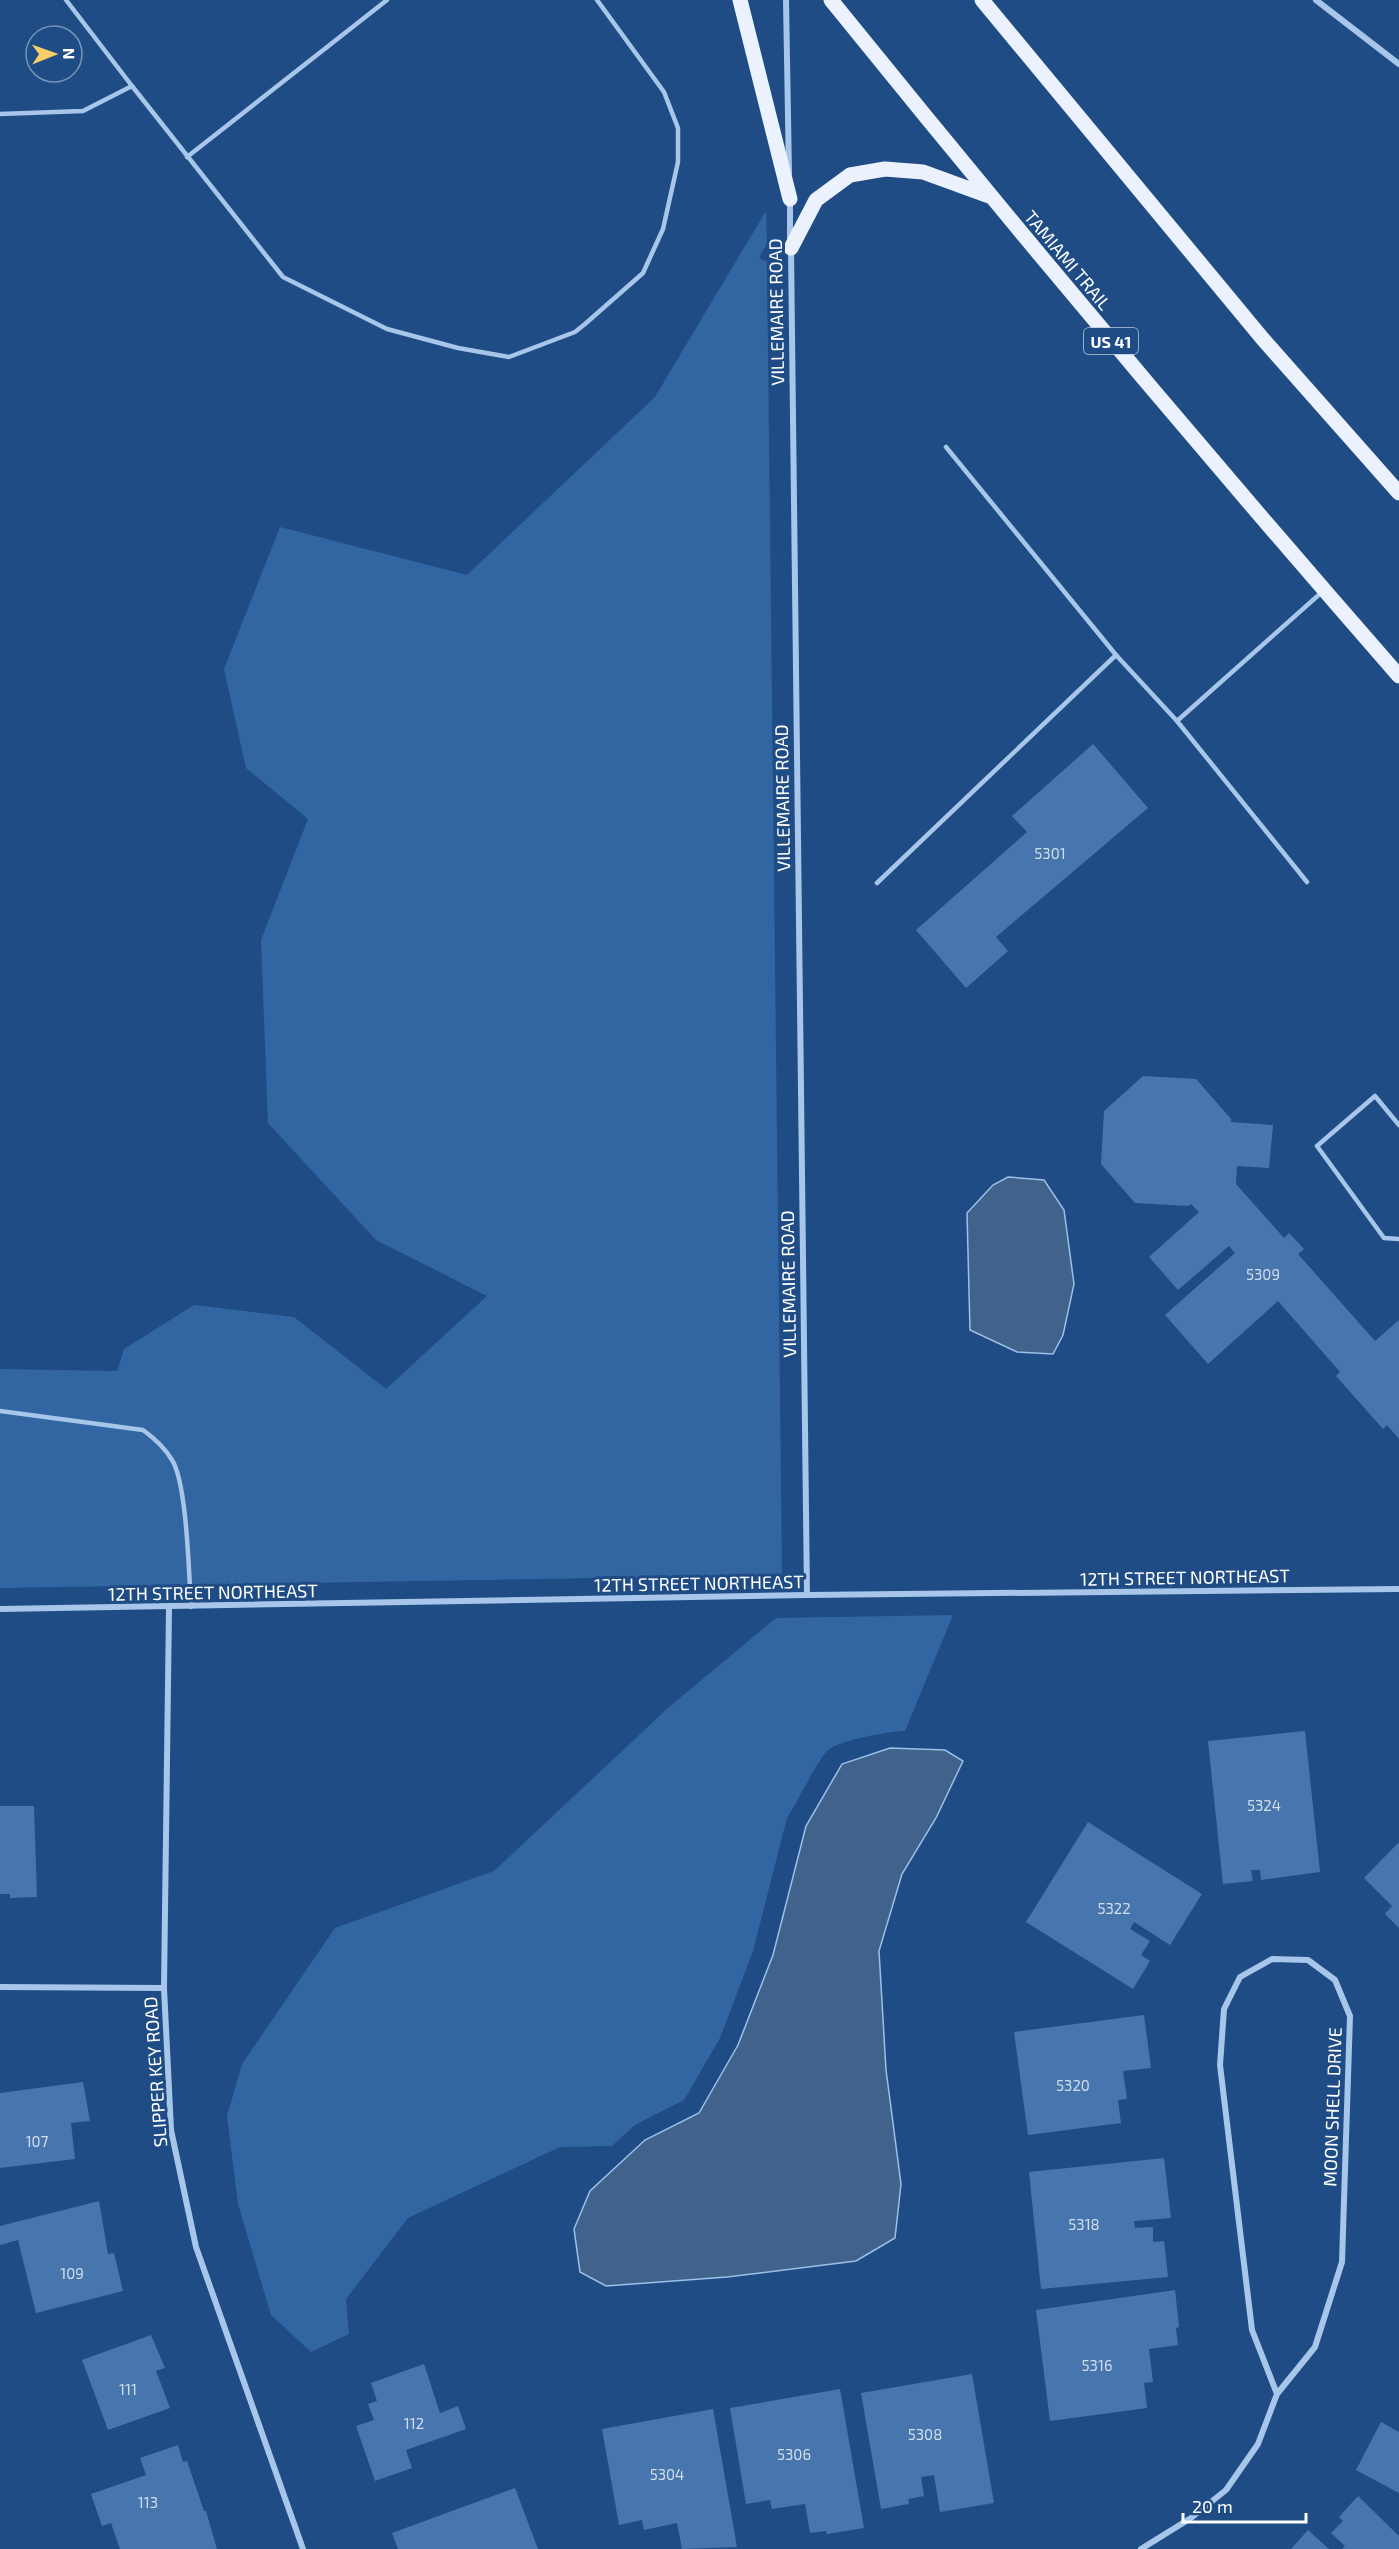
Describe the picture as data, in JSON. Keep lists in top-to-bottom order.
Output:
{
  "streets": {
    "main road": ["TAMIAMI TRAIL", "US 41"],
    "street": [
      "VILLEMAIRE ROAD",
      "12TH STREET NORTHEAST",
      "SLIPPER KEY ROAD",
      "MOON SHELL DRIVE"
    ]
  },
  "crossings": [
    ["VILLEMAIRE ROAD", "12TH STREET NORTHEAST"],
    ["12TH STREET NORTHEAST", "SLIPPER KEY ROAD"]
  ],
  "house_numbers": [
    "5301",
    "5309",
    "5324",
    "5322",
    "5320",
    "107",
    "5318",
    "109",
    "5316",
    "111",
    "112",
    "5308",
    "5306",
    "5304",
    "113"
  ],
  "scale_bar": "20 m",
  "north": "right"
}
